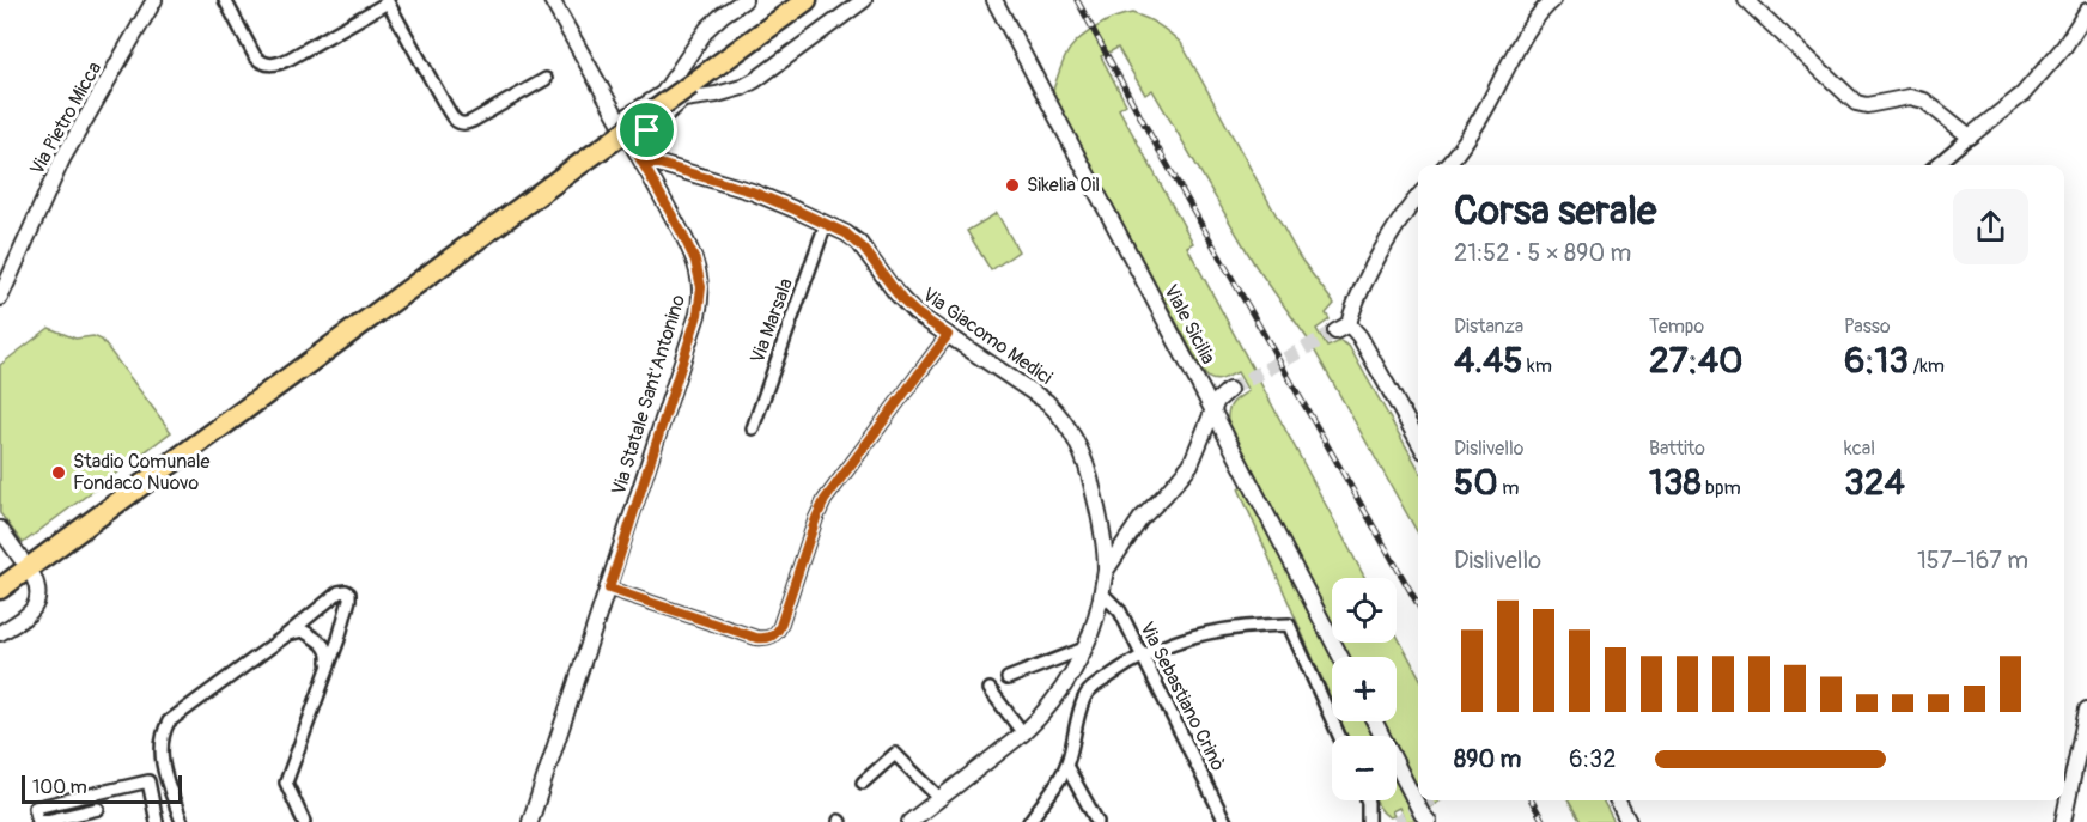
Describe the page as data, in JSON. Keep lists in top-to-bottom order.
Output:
{
  "streets": {
    "street": [
      "Via Pietro Micca",
      "Via Marsala",
      "Viale Sicilia",
      "Via Giacomo Medici",
      "Via Statale Sant'Antonino",
      "Via Sebastiano Crinò"
    ]
  },
  "crossings": [
    ["Via Marsala", "Via Giacomo Medici"],
    ["Via Giacomo Medici", "Via Statale Sant'Antonino"],
    ["Via Giacomo Medici", "Via Sebastiano Crinò"]
  ],
  "places": ["Sikelia Oil", "Stadio Comunale Fondaco Nuovo"],
  "scale_bar": "100 m",
  "page": {
    "heading": ["Corsa serale", "21:52 · 5 × 890 m"],
    "stats": [
      ["Distanza", "4.45 km"],
      ["Tempo", "27:40"],
      ["Passo", "6:13 /km"],
      ["Dislivello", "50 m"],
      ["Battito", "138 bpm"],
      ["kcal", "324"]
    ],
    "chart": ["Dislivello", "157–167 m"],
    "map_buttons": ["+", "−"],
    "list": [
      {
        "name": "890 m",
        "note": "6:32"
      }
    ],
    "scale": "100 m"
  }
}
